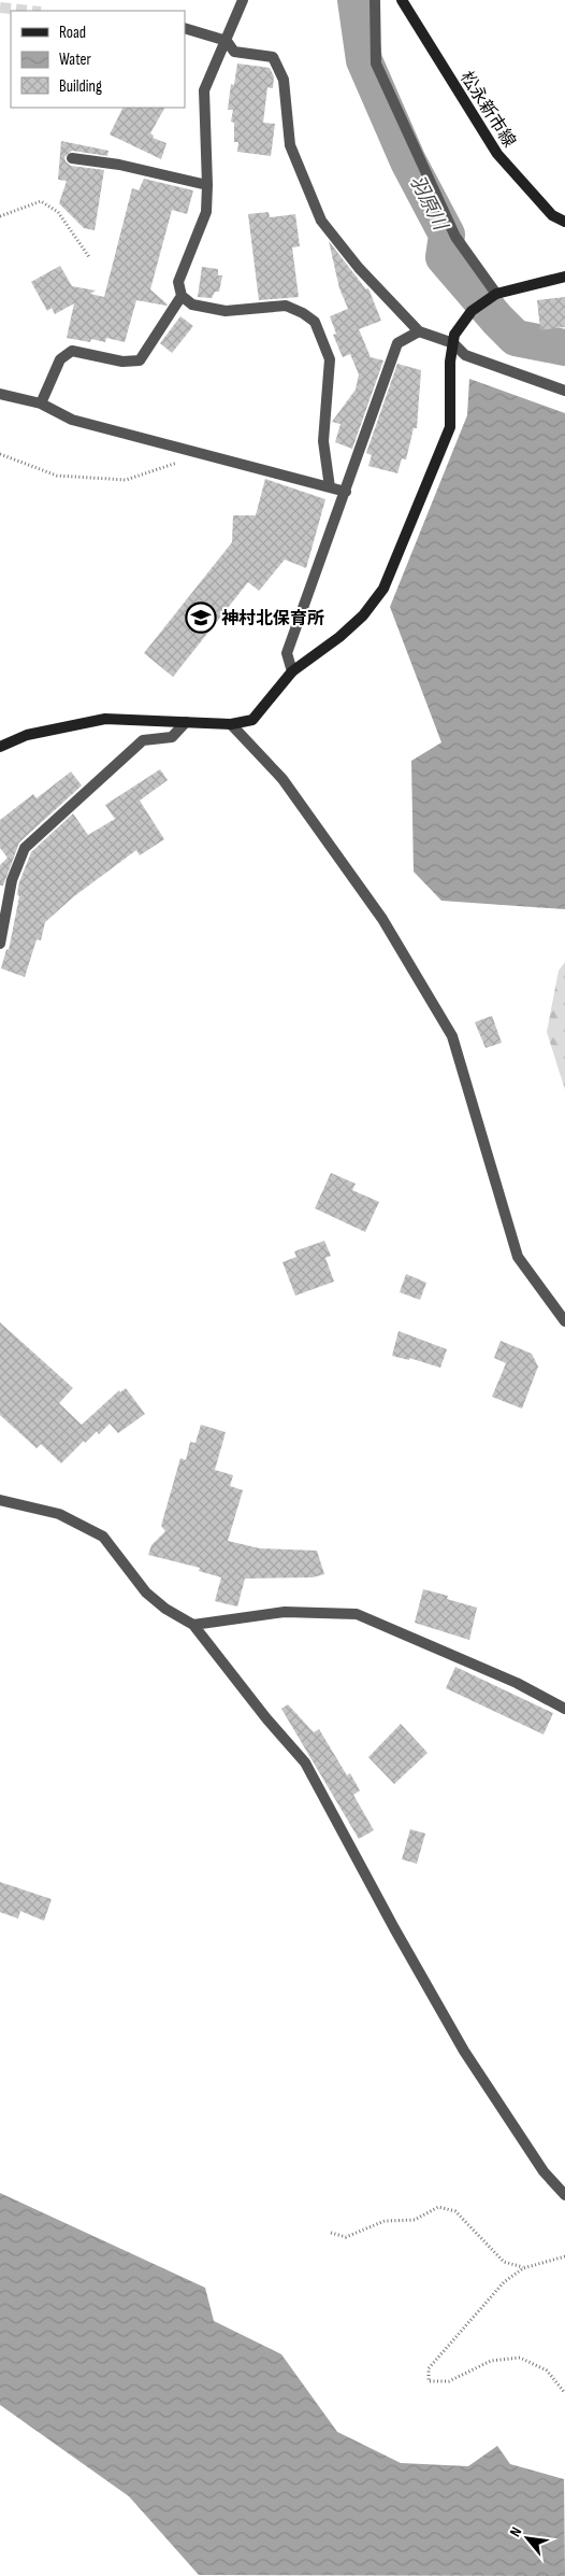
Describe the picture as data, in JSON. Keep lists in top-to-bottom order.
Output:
{
  "streets": {
    "street": ["松永新市線"]
  },
  "water": ["羽原川"],
  "places": {
    "school or university": ["神村北保育所"]
  },
  "legend": ["Road", "Water", "Building"],
  "north": "top left"
}
